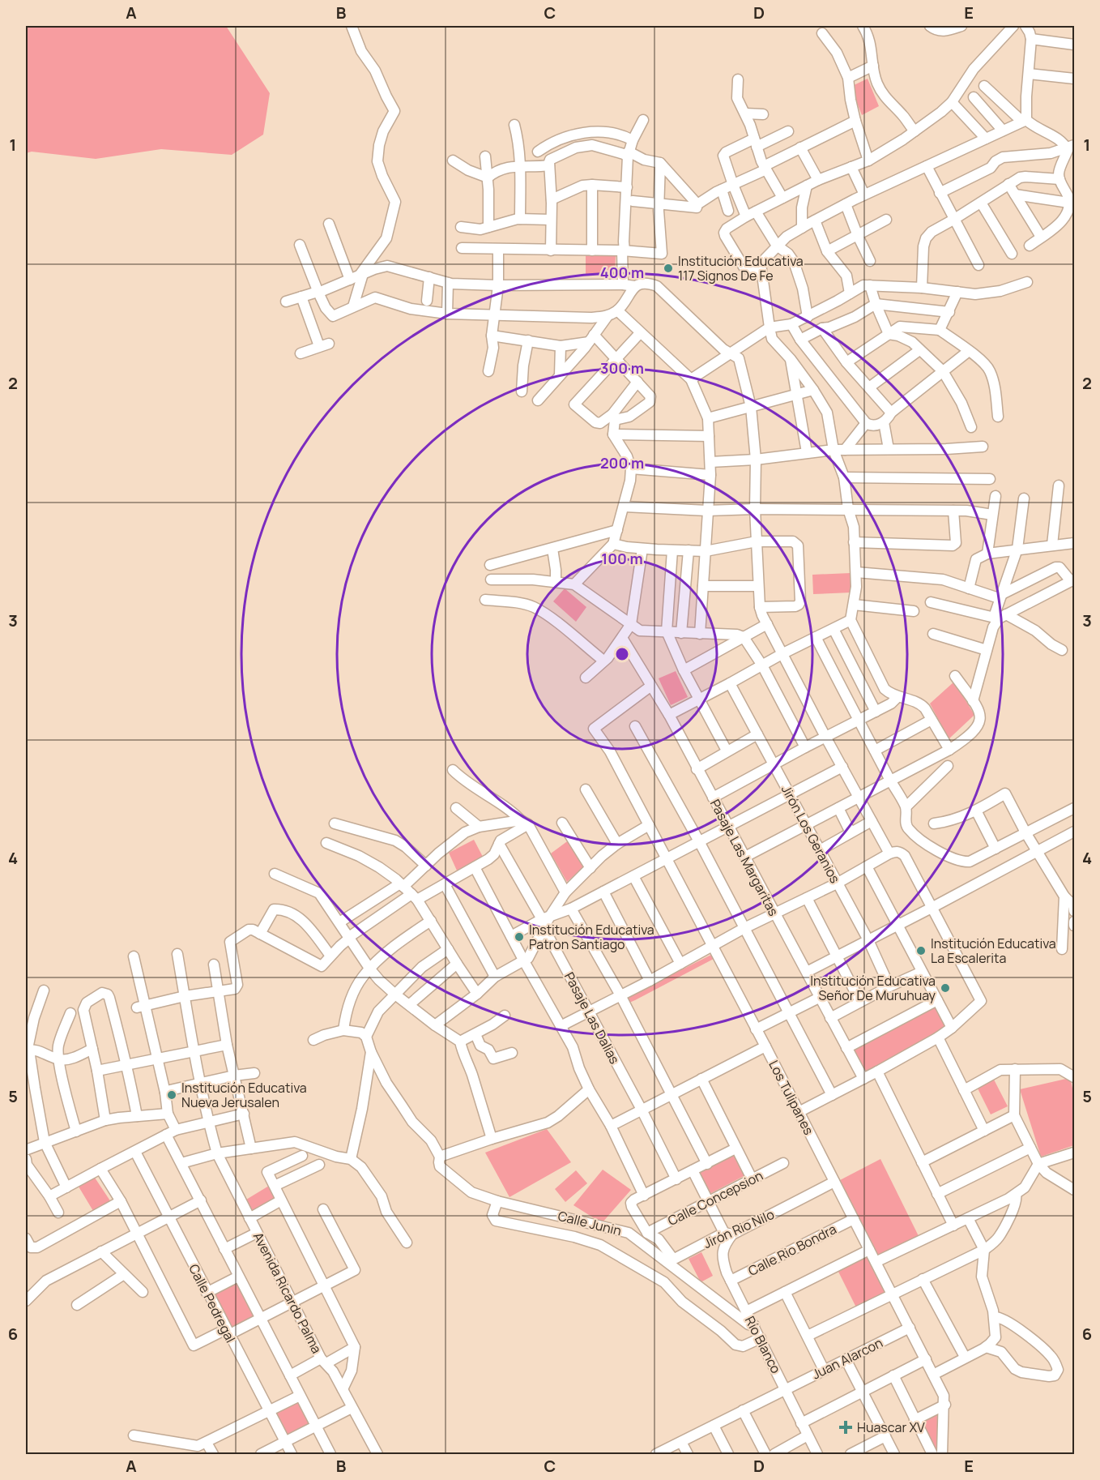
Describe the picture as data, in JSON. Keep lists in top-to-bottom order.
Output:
{
  "streets": {
    "street": [
      "Jirón Los Geranios",
      "Pasaje Las Margaritas",
      "Pasaje Las Dalias",
      "Los Tulipanes",
      "Calle Concepsion",
      "Calle Junin",
      "Jirón Rio Nilo",
      "Calle Rio Bondra",
      "Avenida Ricardo Palma",
      "Calle Pedregal",
      "Río Blanco",
      "Juan Alarcon"
    ]
  },
  "crossings": [
    ["Pasaje Las Margaritas", "Los Tulipanes"],
    ["Los Tulipanes", "Jirón Rio Nilo"],
    ["Los Tulipanes", "Calle Rio Bondra"],
    ["Los Tulipanes", "Juan Alarcon"],
    ["Calle Junin", "Jirón Rio Nilo"],
    ["Calle Junin", "Río Blanco"],
    ["Jirón Rio Nilo", "Río Blanco"],
    ["Calle Rio Bondra", "Río Blanco"],
    ["Río Blanco", "Juan Alarcon"]
  ],
  "places": {
    "other": [
      "Institución Educativa 117 Signos De Fe",
      "Institución Educativa Patron Santiago",
      "Institución Educativa La Escalerita",
      "Institución Educativa Señor De Muruhuay",
      "Institución Educativa Nueva Jerusalen"
    ],
    "health": ["Huascar XV"]
  },
  "grid": {
    "columns": [
      "A",
      "B",
      "C",
      "D",
      "E"
    ],
    "rows": [
      "1",
      "2",
      "3",
      "4",
      "5",
      "6"
    ]
  },
  "rings": [
    "400 m",
    "300 m",
    "200 m",
    "100 m"
  ]
}
